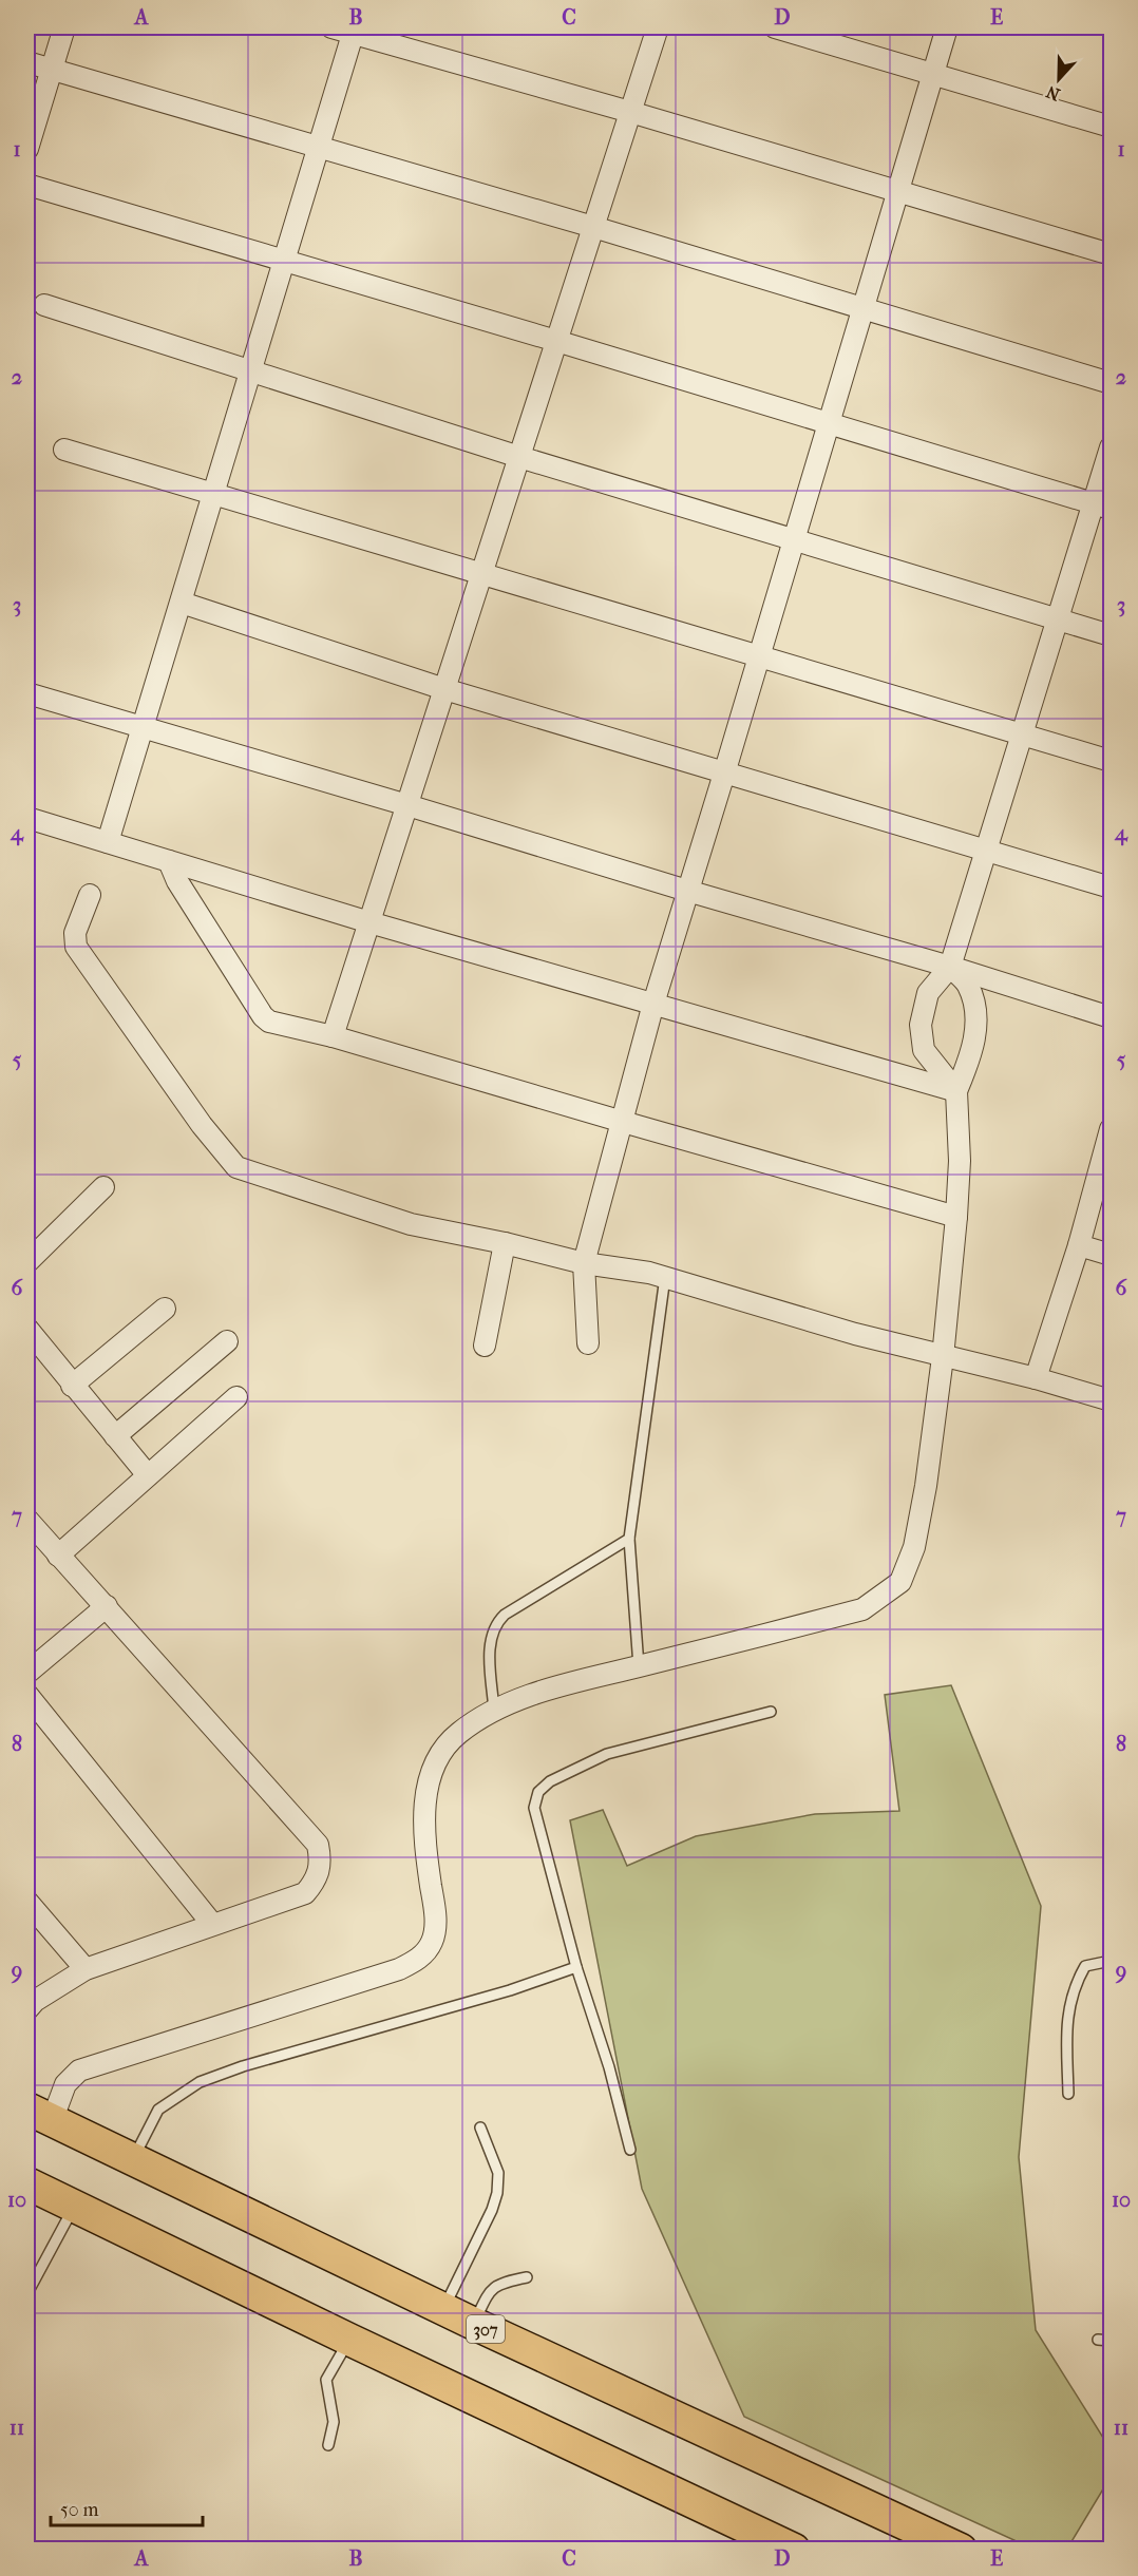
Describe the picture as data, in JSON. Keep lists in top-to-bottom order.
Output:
{
  "streets": {
    "main road": ["307"]
  },
  "scale_bar": "50 m",
  "north": "bottom",
  "grid": {
    "columns": [
      "A",
      "B",
      "C",
      "D",
      "E"
    ],
    "rows": [
      "1",
      "2",
      "3",
      "4",
      "5",
      "6",
      "7",
      "8",
      "9",
      "10",
      "11"
    ]
  }
}
